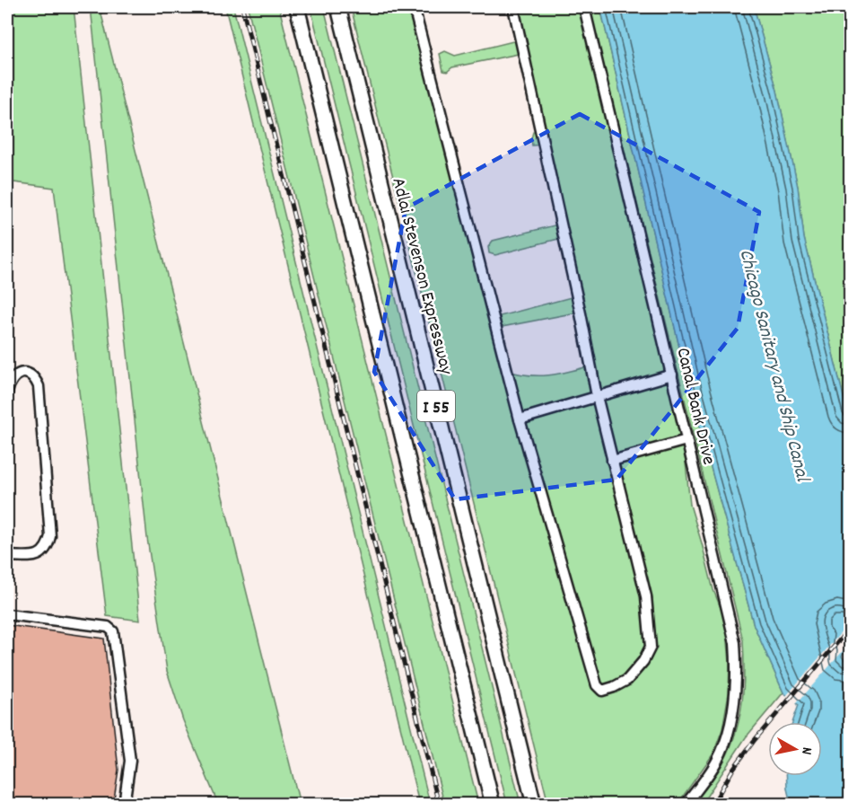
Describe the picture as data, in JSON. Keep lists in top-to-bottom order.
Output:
{
  "streets": {
    "highway": ["Adlai Stevenson Expressway", "I 55"],
    "lane": ["Canal Bank Drive"]
  },
  "water": ["Chicago Sanitary and Ship Canal"],
  "north": "right"
}
